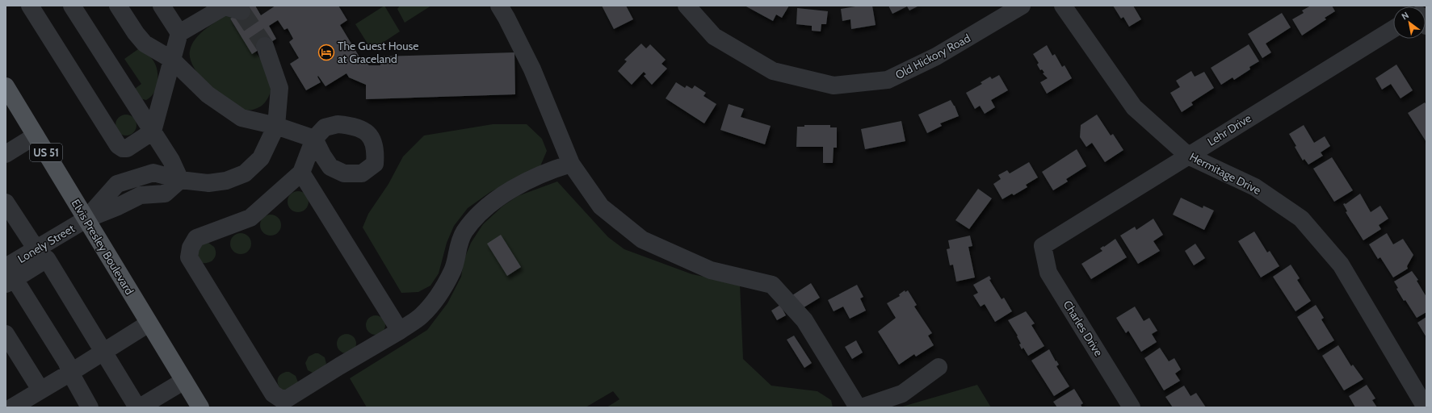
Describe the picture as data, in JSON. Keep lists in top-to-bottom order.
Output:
{
  "streets": {
    "main road": ["US 51", "Elvis Presley Boulevard"],
    "street": [
      "Old Hickory Road",
      "Lehr Drive",
      "Hermitage Drive",
      "Lonely Street",
      "Charles Drive"
    ]
  },
  "crossings": [
    ["Lehr Drive", "Hermitage Drive"],
    ["Lehr Drive", "Charles Drive"],
    ["Lonely Street", "Elvis Presley Boulevard"]
  ],
  "places": {
    "hotel": ["The Guest House at Graceland"]
  },
  "north": "top left"
}
